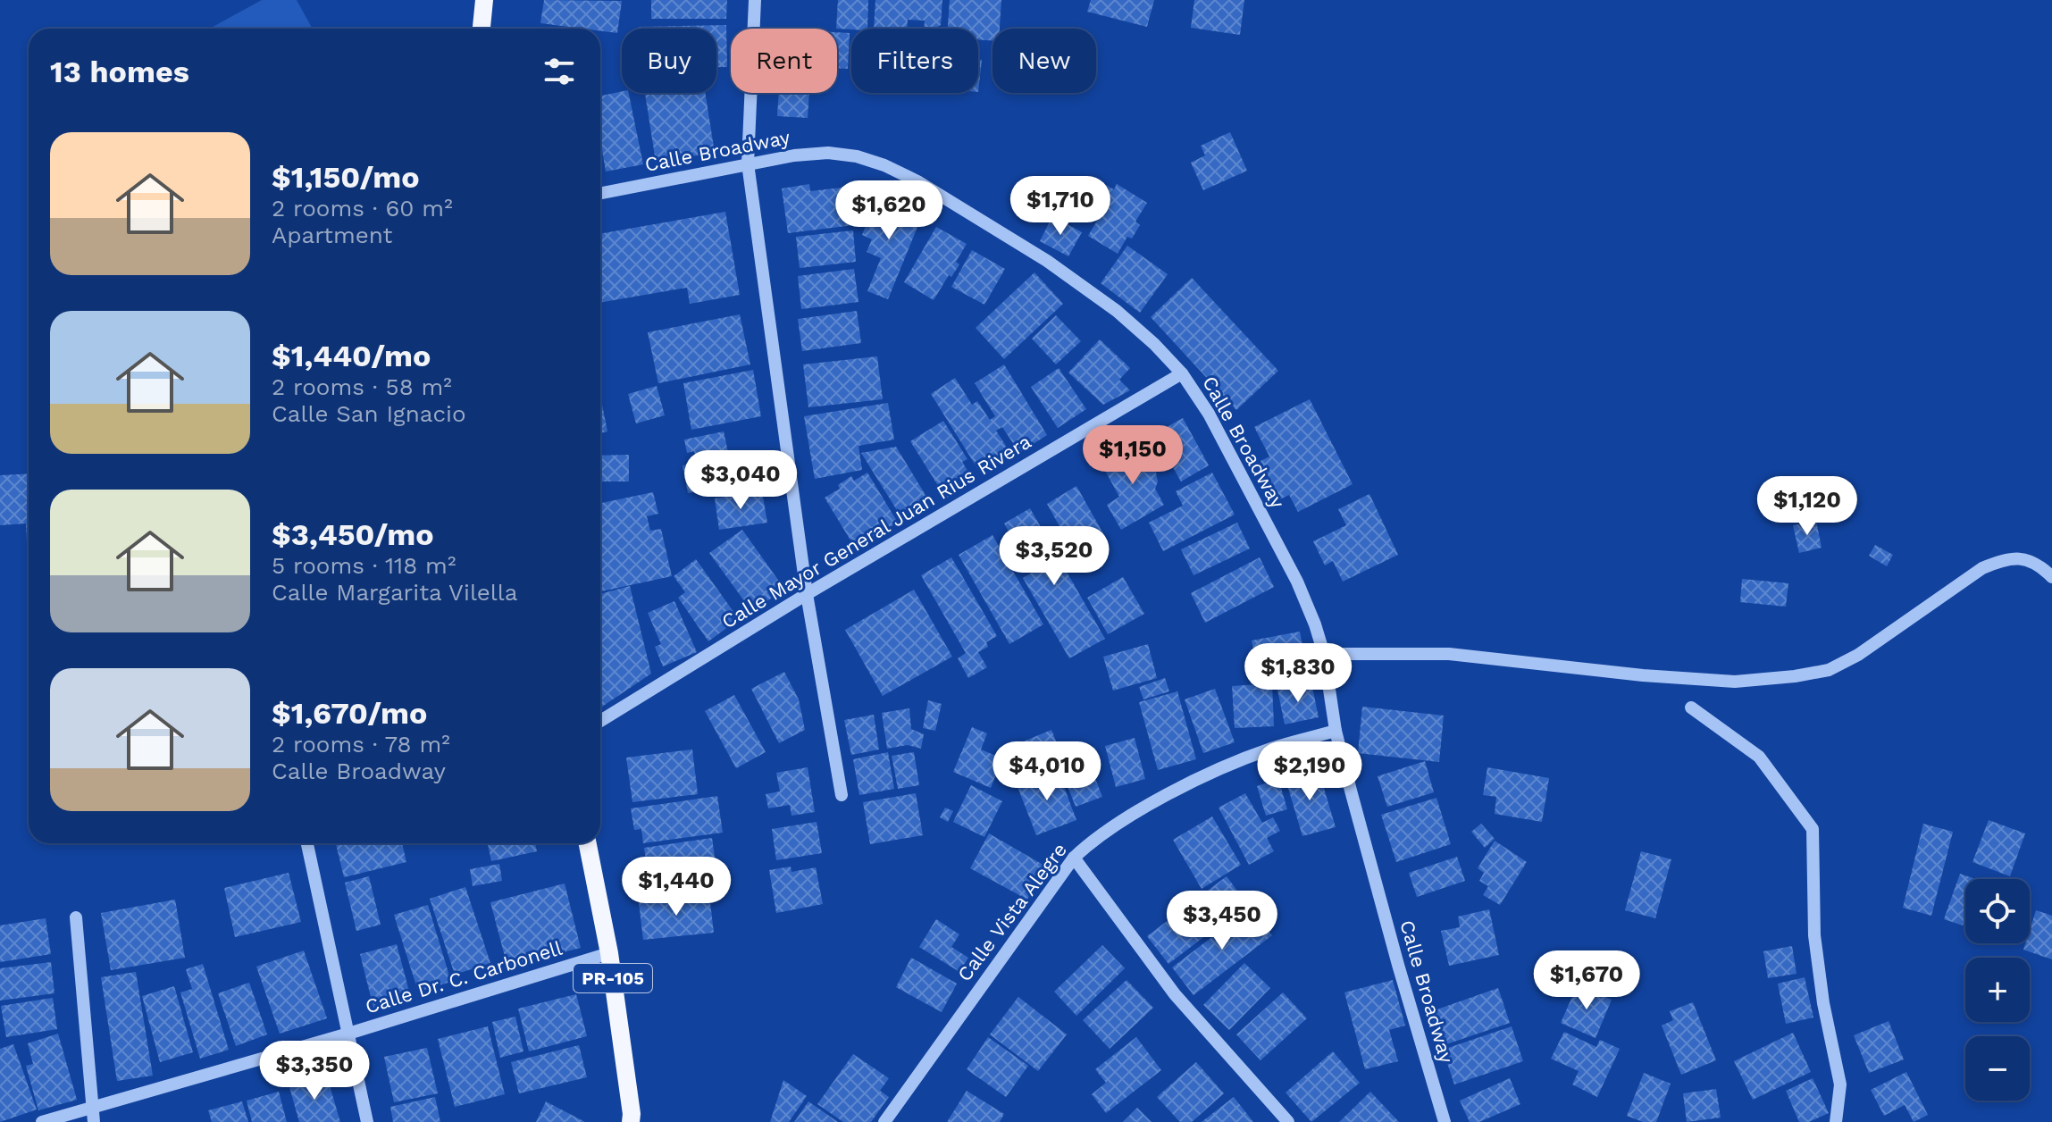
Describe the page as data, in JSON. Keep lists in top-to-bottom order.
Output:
{
  "streets": {
    "main road": ["PR-105"],
    "street": [
      "Calle Broadway",
      "Calle Mayor General Juan Rius Rivera",
      "Calle Vista Alegre",
      "Calle Dr. C. Carbonell"
    ]
  },
  "crossings": [
    ["Calle Broadway", "Calle Mayor General Juan Rius Rivera"],
    ["Calle Broadway", "Calle Vista Alegre"],
    ["Calle Dr. C. Carbonell", "PR-105"]
  ],
  "page": {
    "chip": [
      "Buy",
      "Rent",
      "Filters",
      "New"
    ],
    "heading": "13 homes",
    "list": [
      {
        "name": "$1,150/mo",
        "note": "2 rooms · 60 m² · Apartment"
      },
      {
        "name": "$1,440/mo",
        "note": "2 rooms · 58 m² · Calle San Ignacio"
      },
      {
        "name": "$3,450/mo",
        "note": "5 rooms · 118 m² · Calle Margarita Vilella"
      },
      {
        "name": "$1,670/mo",
        "note": "2 rooms · 78 m² · Calle Broadway"
      }
    ],
    "price": [
      "$1,710",
      "$1,620",
      "$1,150",
      "$3,040",
      "$1,120",
      "$3,520",
      "$1,830",
      "$4,010",
      "$2,190",
      "$1,440",
      "$3,450",
      "$1,670",
      "$3,350"
    ],
    "map_buttons": ["+", "−"]
  }
}
